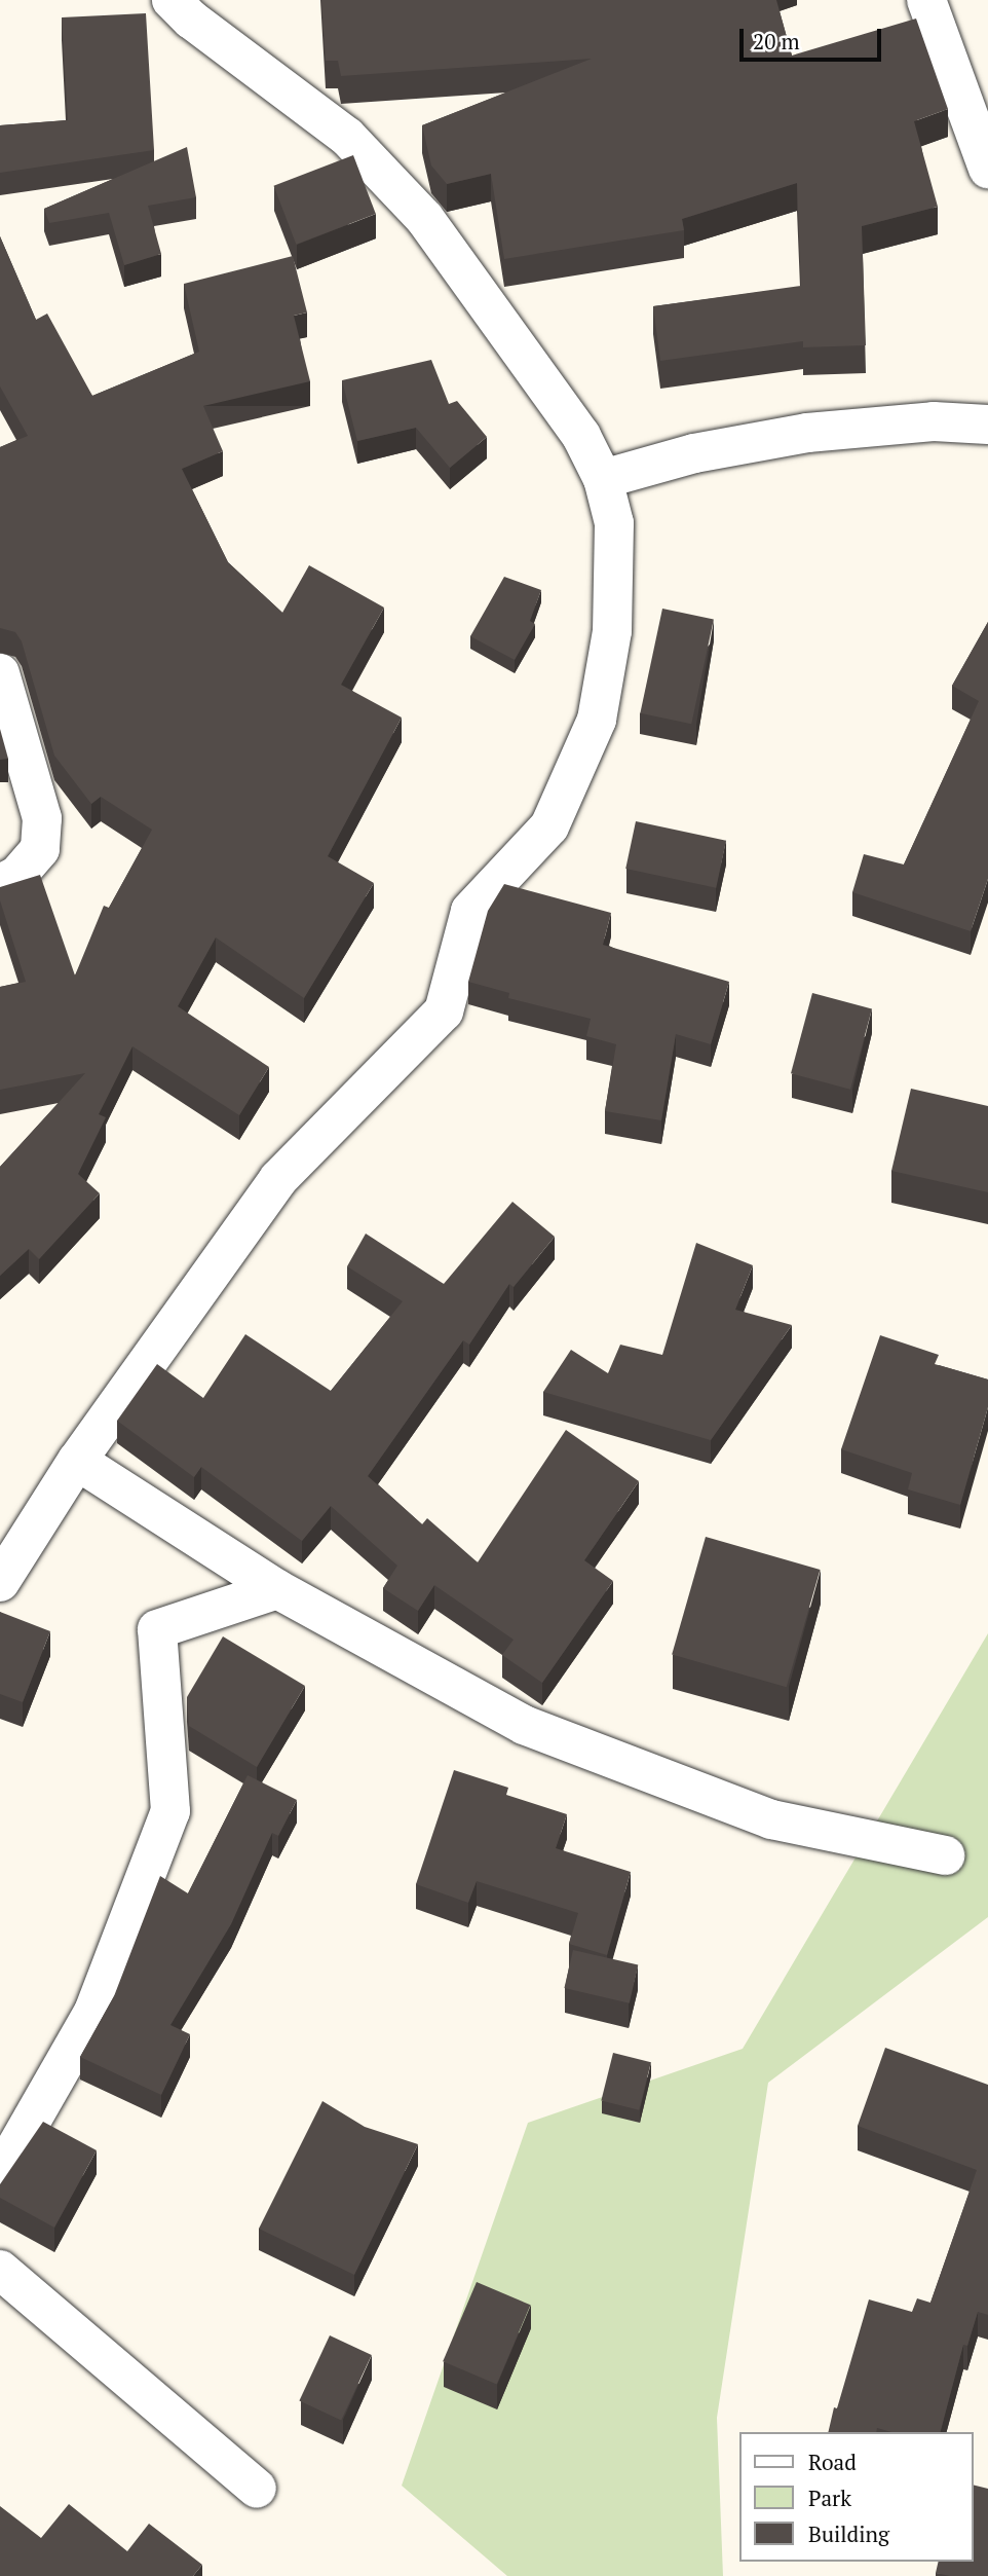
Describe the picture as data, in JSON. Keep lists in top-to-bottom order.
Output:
{
  "legend": ["Road", "Park", "Building"],
  "scale_bar": "20 m"
}
